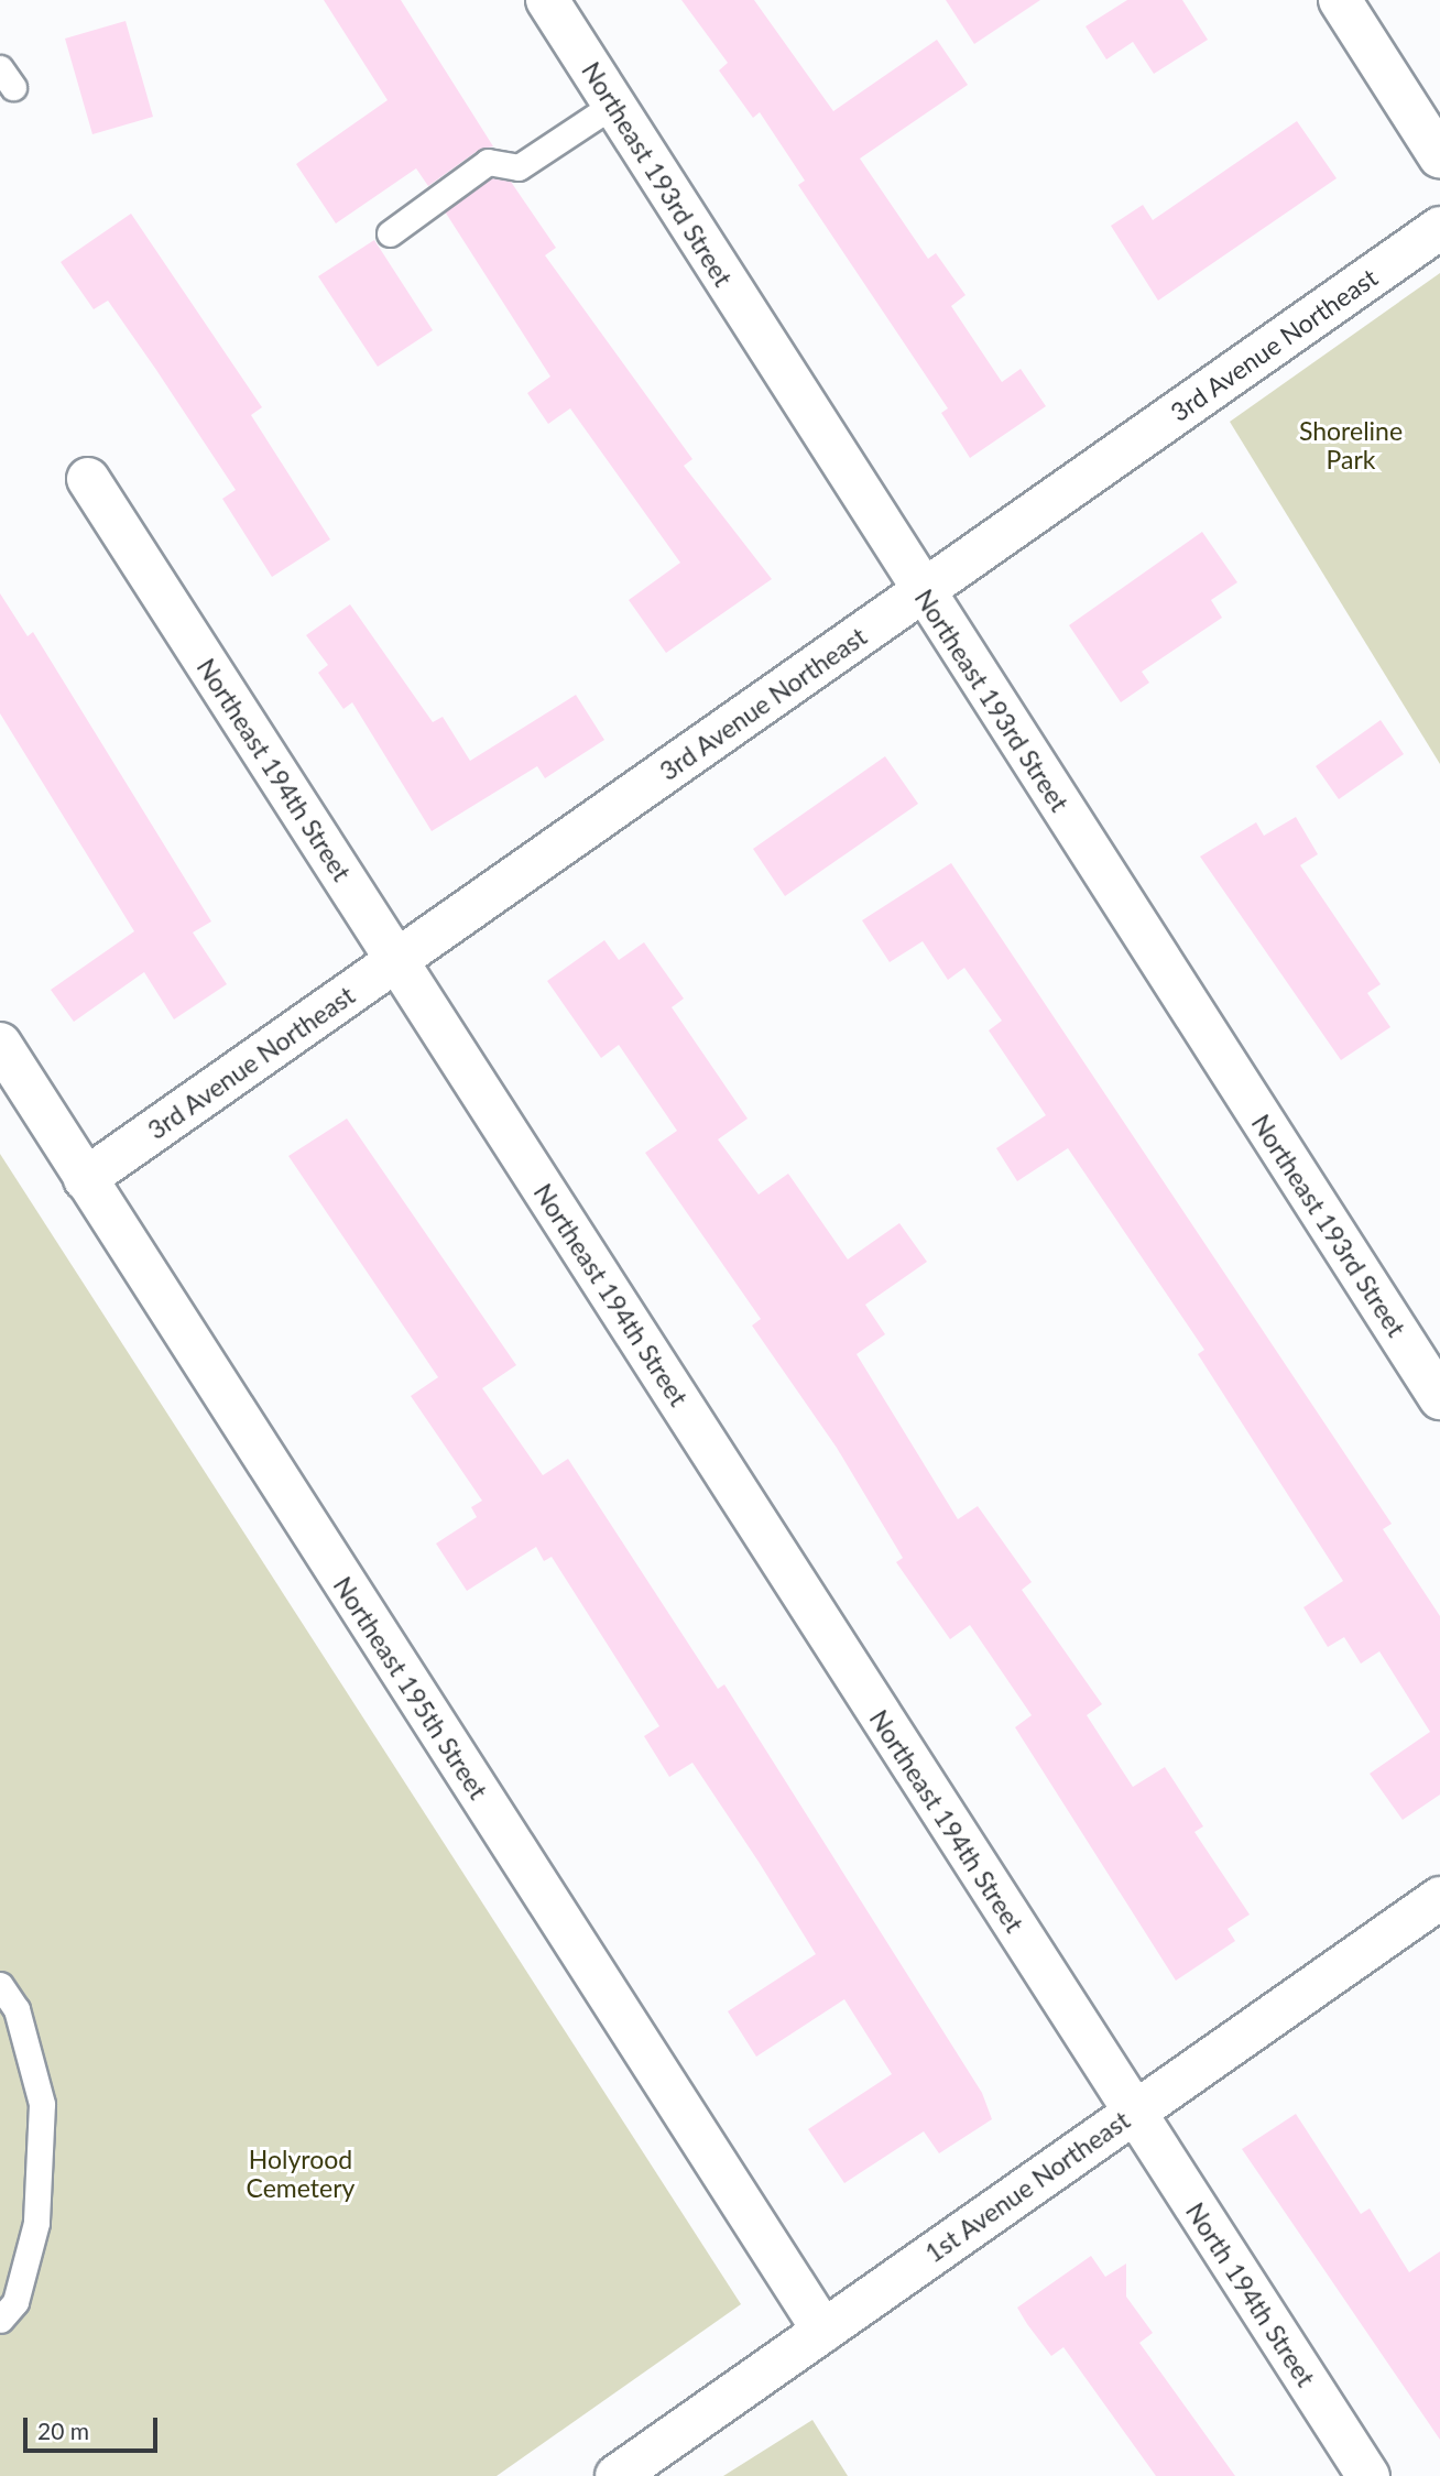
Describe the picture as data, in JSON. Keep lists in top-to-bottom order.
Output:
{
  "streets": {
    "street": [
      "Northeast 193rd Street",
      "3rd Avenue Northeast",
      "Northeast 194th Street",
      "Northeast 195th Street",
      "1st Avenue Northeast",
      "North 194th Street"
    ]
  },
  "crossings": [
    ["Northeast 193rd Street", "3rd Avenue Northeast"],
    ["3rd Avenue Northeast", "Northeast 194th Street"],
    ["3rd Avenue Northeast", "Northeast 195th Street"],
    ["Northeast 194th Street", "1st Avenue Northeast"],
    ["Northeast 194th Street", "North 194th Street"],
    ["Northeast 195th Street", "1st Avenue Northeast"],
    ["1st Avenue Northeast", "North 194th Street"]
  ],
  "parks": ["Shoreline Park", "Holyrood Cemetery"],
  "scale_bar": "20 m"
}
